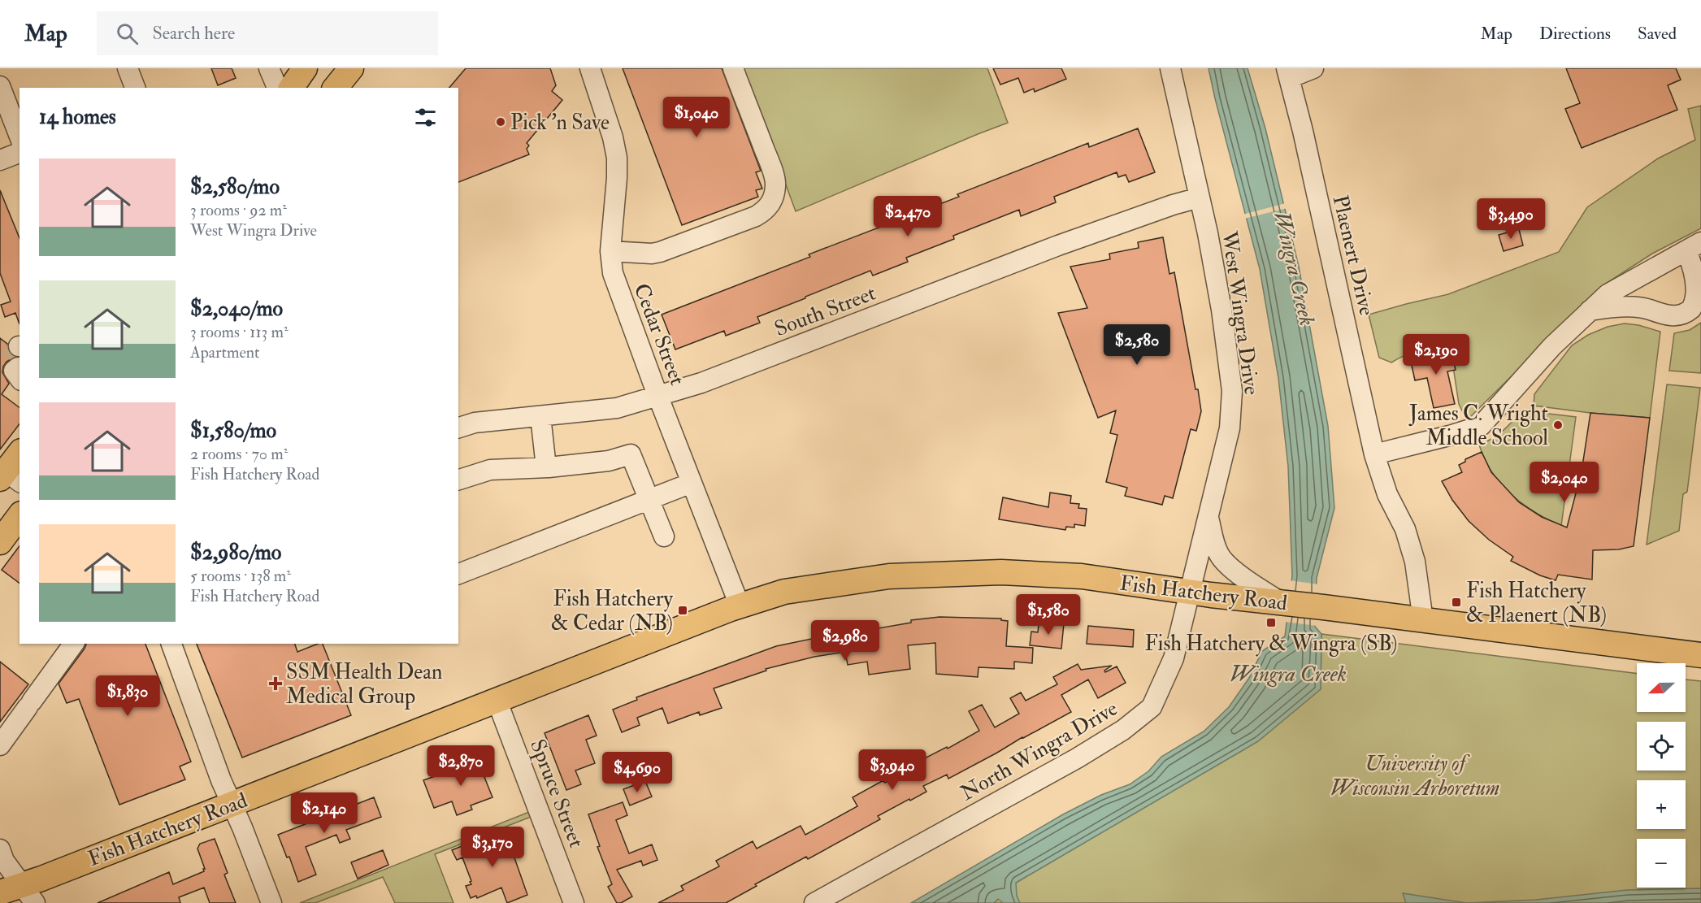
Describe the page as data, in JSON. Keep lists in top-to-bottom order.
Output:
{
  "streets": {
    "main road": ["Fish Hatchery Road"],
    "street": [
      "Plaenert Drive",
      "South Street",
      "West Wingra Drive",
      "Cedar Street",
      "North Wingra Drive",
      "Spruce Street"
    ]
  },
  "crossings": [
    ["Plaenert Drive", "Fish Hatchery Road"],
    ["South Street", "West Wingra Drive"],
    ["South Street", "Cedar Street"],
    ["West Wingra Drive", "Fish Hatchery Road"],
    ["West Wingra Drive", "North Wingra Drive"],
    ["Cedar Street", "Fish Hatchery Road"],
    ["Fish Hatchery Road", "North Wingra Drive"],
    ["Fish Hatchery Road", "Spruce Street"]
  ],
  "water": ["Wingra Creek"],
  "parks": ["University of Wisconsin Arboretum"],
  "places": {
    "other": ["Pick 'n Save", "James C. Wright Middle School"],
    "transit": ["Fish Hatchery & Plaenert (NB)", "Fish Hatchery & Cedar (NB)", "Fish Hatchery & Wingra (SB)"],
    "health": ["SSM Health Dean Medical Group"]
  },
  "north": "left",
  "page": {
    "header": "Map",
    "search": "Search here",
    "nav": ["Map", "Directions", "Saved"],
    "heading": "14 homes",
    "price": [
      "$1,040",
      "$2,470",
      "$3,490",
      "$2,580",
      "$2,190",
      "$2,040",
      "$1,580",
      "$2,980",
      "$1,830",
      "$2,870",
      "$3,940",
      "$4,690",
      "$2,140",
      "$3,170"
    ],
    "list": [
      {
        "name": "$2,580/mo",
        "note": "3 rooms · 92 m² · West Wingra Drive"
      },
      {
        "name": "$2,040/mo",
        "note": "3 rooms · 113 m² · Apartment"
      },
      {
        "name": "$1,580/mo",
        "note": "2 rooms · 70 m² · Fish Hatchery Road"
      },
      {
        "name": "$2,980/mo",
        "note": "5 rooms · 138 m² · Fish Hatchery Road"
      }
    ],
    "map_buttons": ["+", "−"]
  }
}
